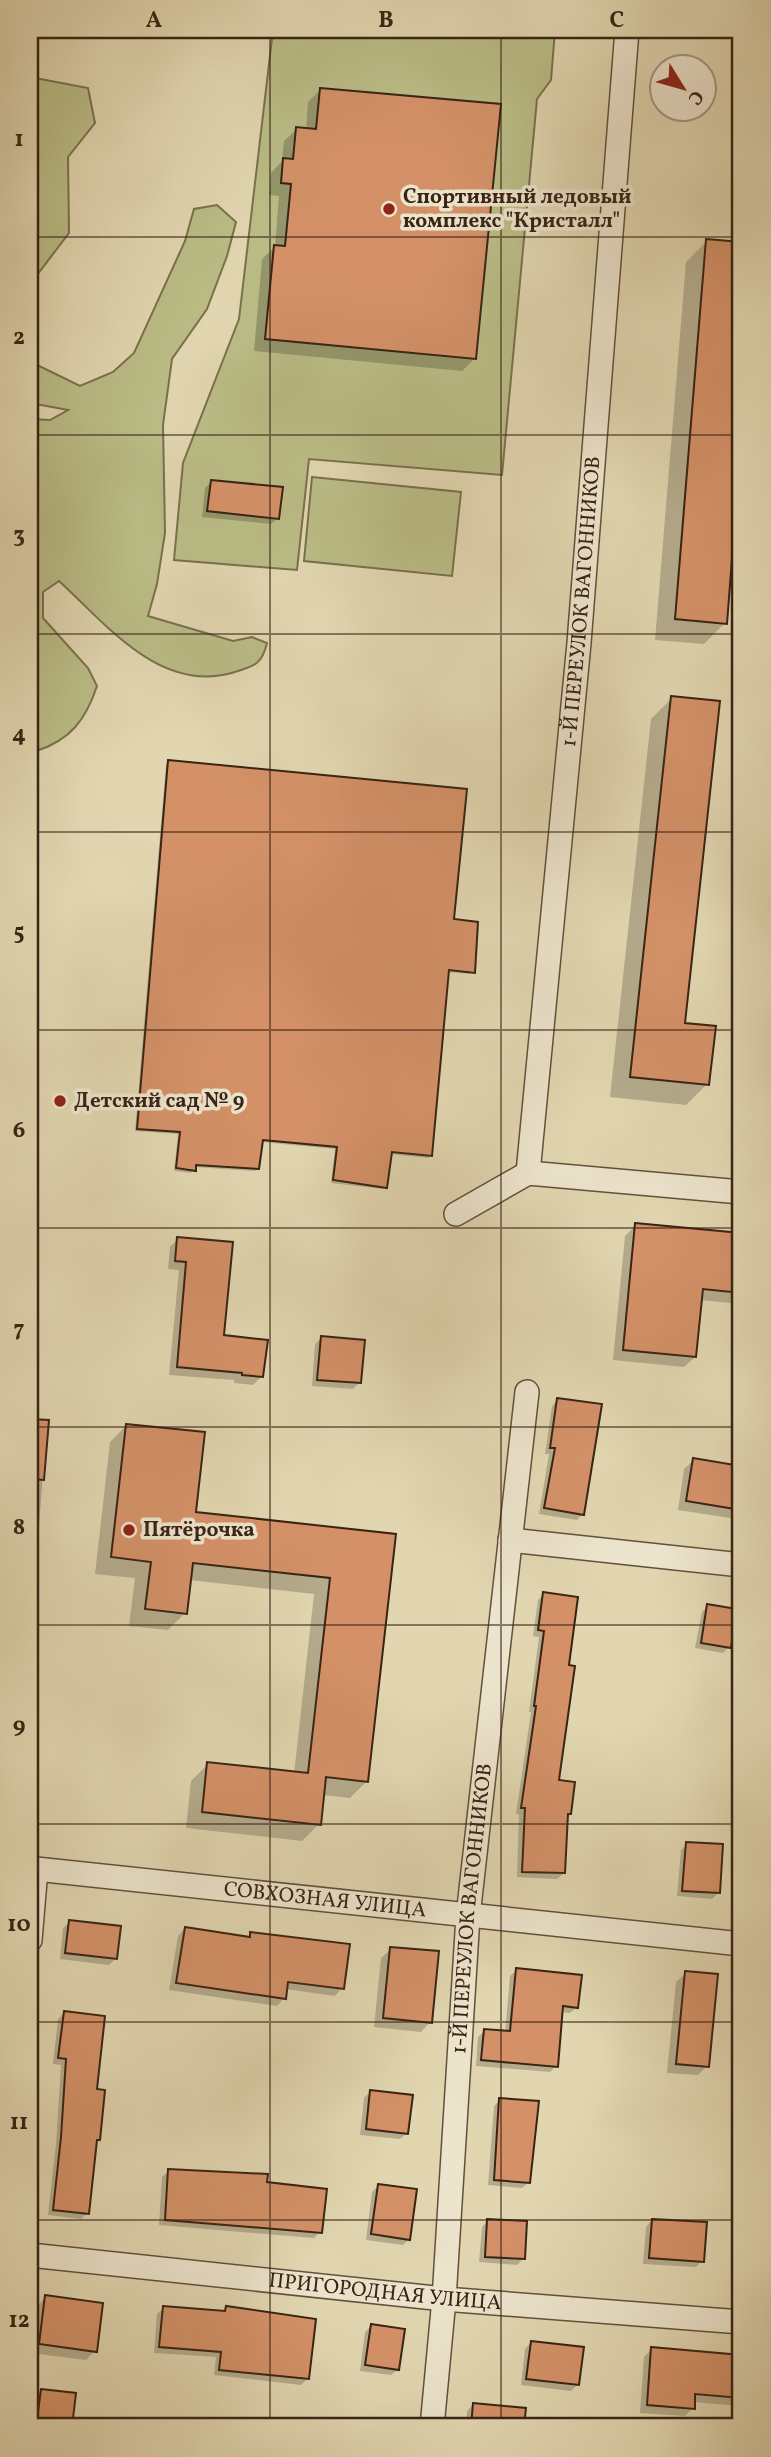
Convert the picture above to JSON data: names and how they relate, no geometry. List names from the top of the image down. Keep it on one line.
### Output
{"streets":{"street":["1-Й ПЕРЕУЛОК ВАГОННИКОВ","СОВХОЗНАЯ УЛИЦА","ПРИГОРОДНАЯ УЛИЦА"]},"crossings":[["1-Й ПЕРЕУЛОК ВАГОННИКОВ","СОВХОЗНАЯ УЛИЦА"],["1-Й ПЕРЕУЛОК ВАГОННИКОВ","ПРИГОРОДНАЯ УЛИЦА"]],"places":["Спортивный ледовый комплекс \"Кристалл\"","Детский сад № 9","Пятёрочка"],"north":"bottom right","grid":{"columns":["A","B","C"],"rows":["1","2","3","4","5","6","7","8","9","10","11","12"]}}
